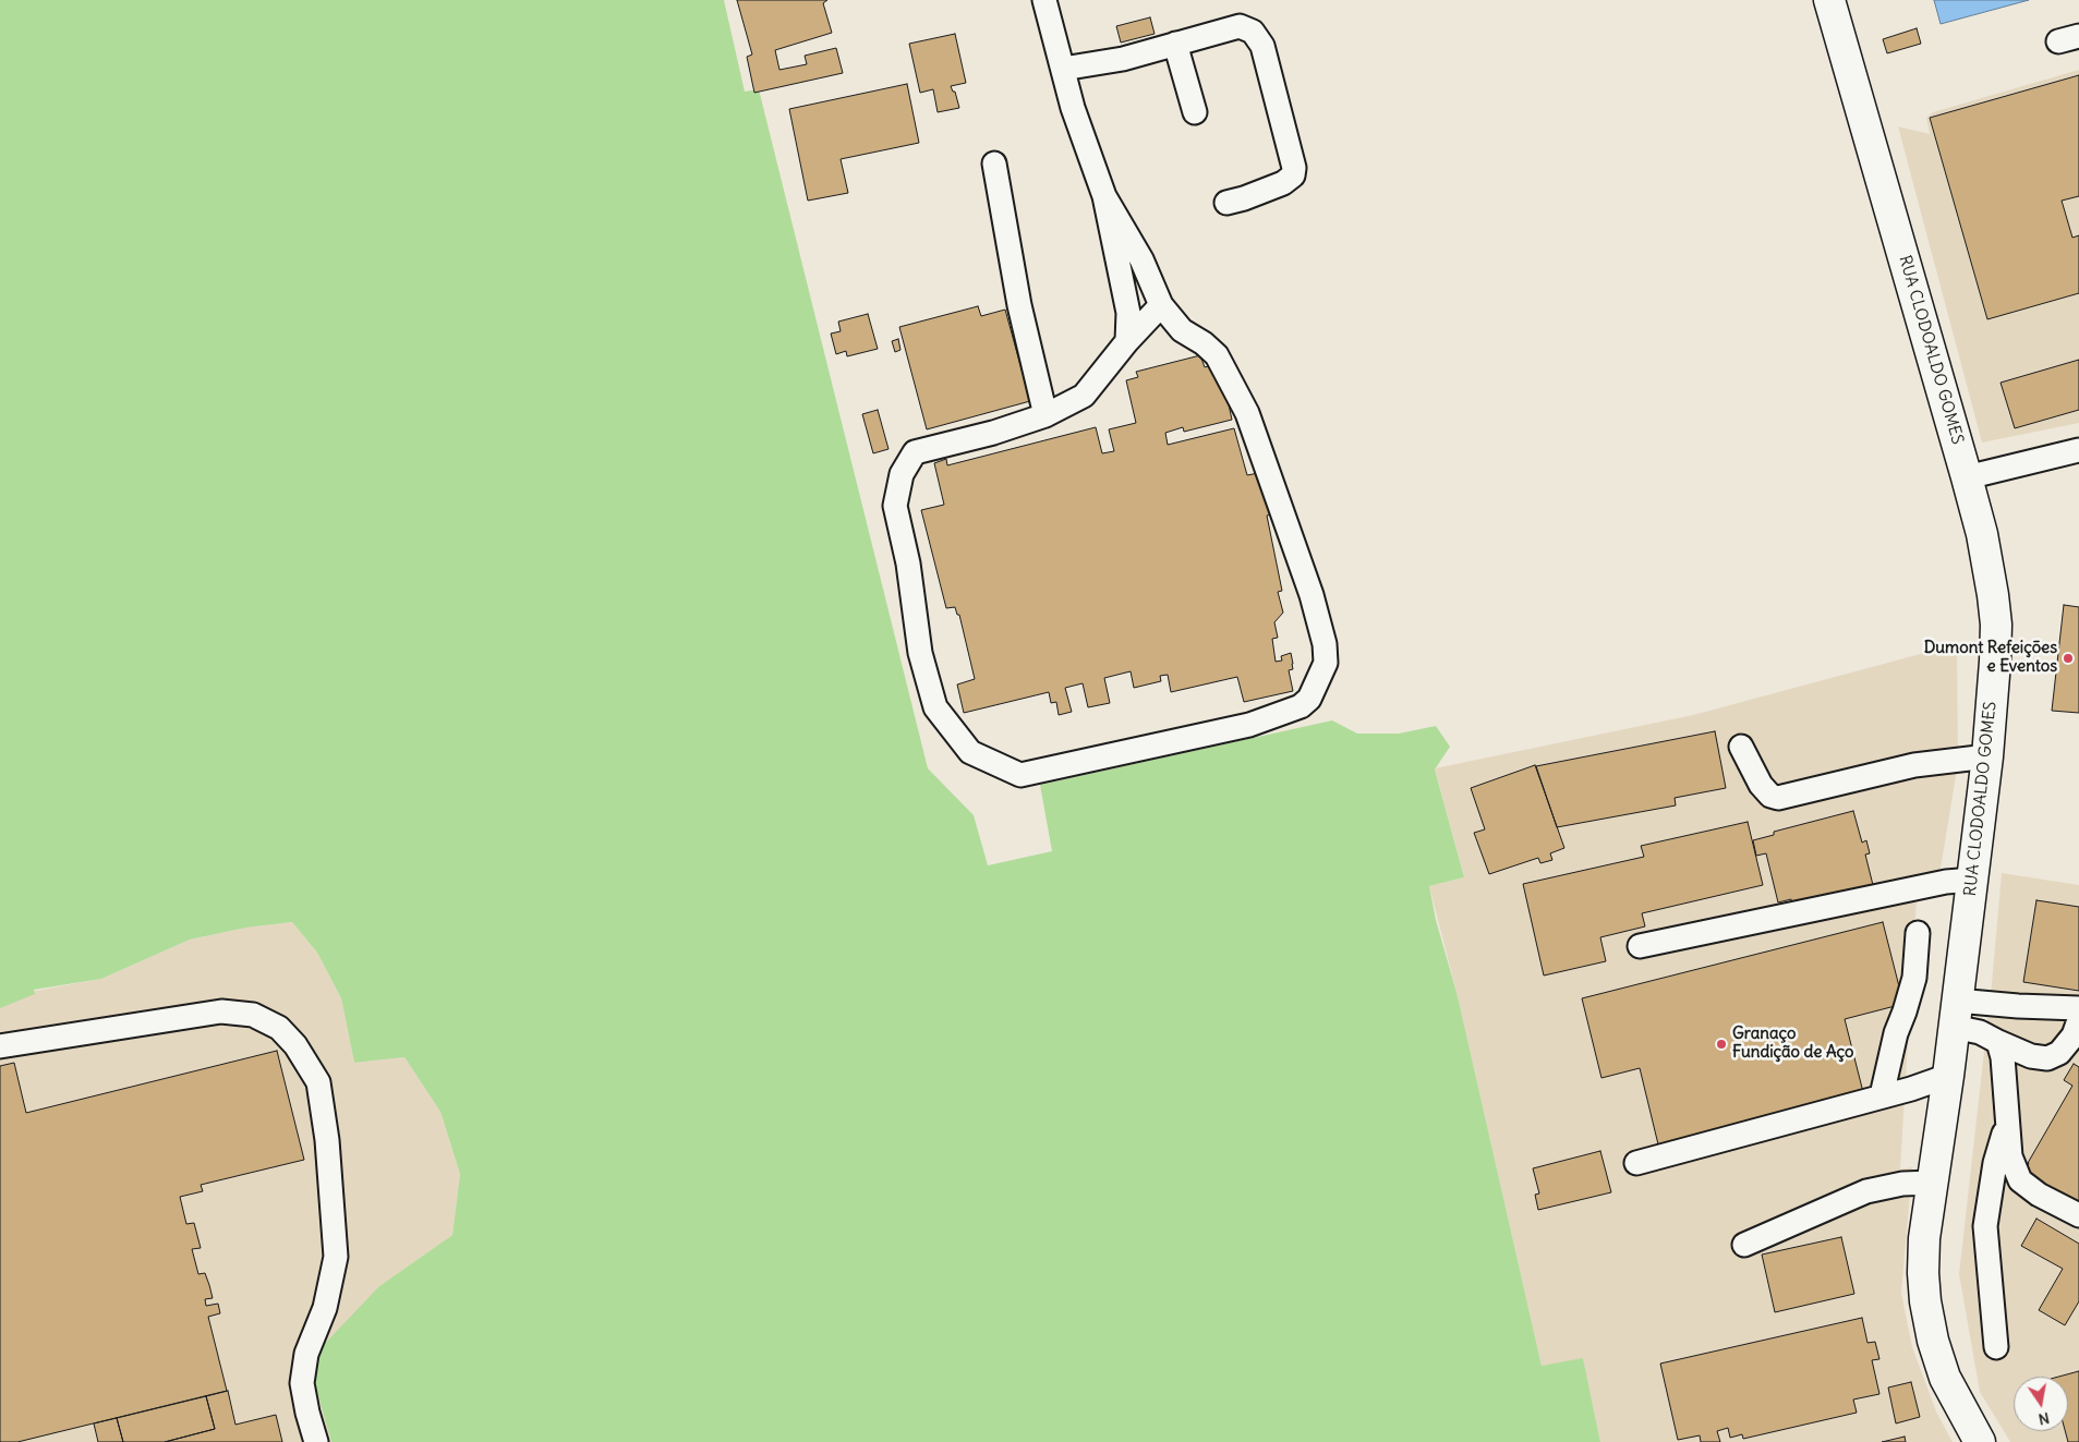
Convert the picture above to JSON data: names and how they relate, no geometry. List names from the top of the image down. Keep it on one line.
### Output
{"streets":{"main road":["RUA CLODOALDO GOMES"]},"places":["Dumont Refeições e Eventos","Granaço Fundição de Aço"],"north":"bottom"}
